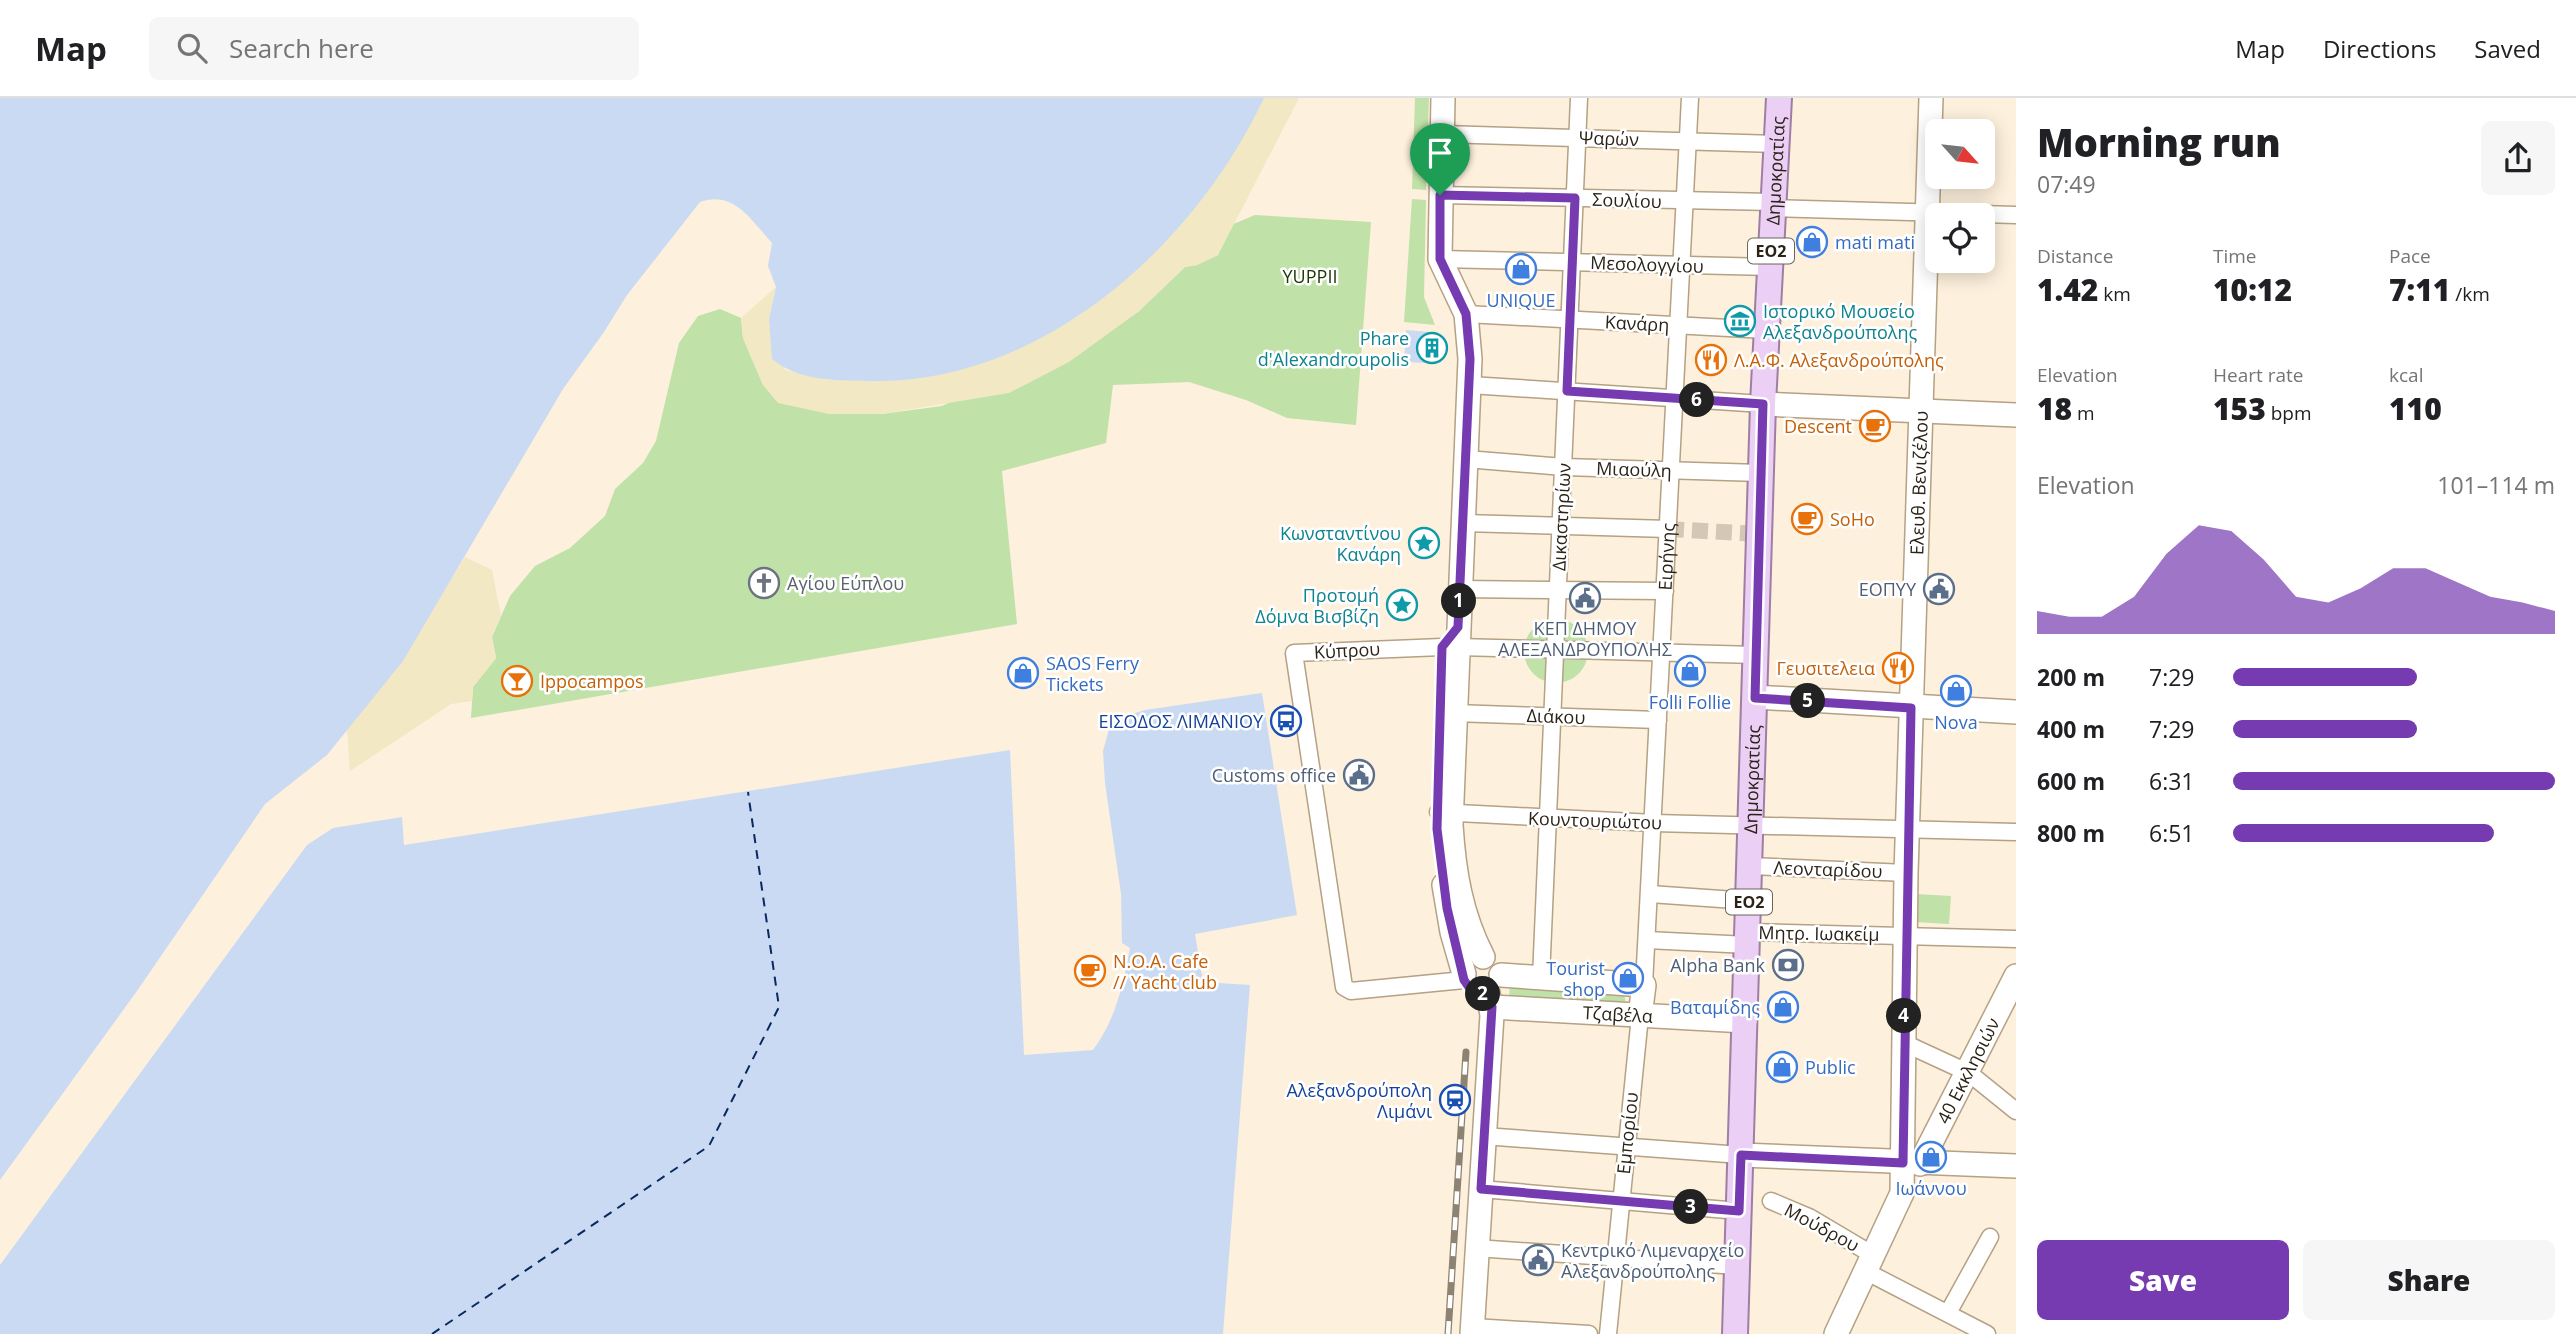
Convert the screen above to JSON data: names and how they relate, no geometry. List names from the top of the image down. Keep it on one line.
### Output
{"streets":{"main road":["Δημοκρατίας","ΕΟ2","Ελευθ. Βενιζέλου","Ειρήνης","Τζαβέλα","40 Εκκλησιών"],"street":["Ψαρών","Σουλίου","Μεσολογγίου","Κανάρη","Μιαούλη","Δικαστηρίων","Κύπρου","Διάκου","Κουντουριώτου","Λεονταρίδου","Μητρ. Ιωακείμ","Εμπορίου","Μούδρου"]},"crossings":[["Ψαρών","Δημοκρατίας"],["Ψαρών","Δικαστηρίων"],["Ψαρών","Ειρήνης"],["Δημοκρατίας","Σουλίου"],["Δημοκρατίας","Μεσολογγίου"],["Δημοκρατίας","Κανάρη"],["Δημοκρατίας","Μιαούλη"],["Δημοκρατίας","Κουντουριώτου"],["Δημοκρατίας","Λεονταρίδου"],["Δημοκρατίας","Μητρ. Ιωακείμ"],["Δημοκρατίας","Τζαβέλα"],["Σουλίου","Δικαστηρίων"],["Σουλίου","Ειρήνης"],["Μεσολογγίου","Δικαστηρίων"],["Μεσολογγίου","Ειρήνης"],["Κανάρη","Δικαστηρίων"],["Κανάρη","Ειρήνης"],["Μιαούλη","Δικαστηρίων"],["Μιαούλη","Ειρήνης"],["Ελευθ. Βενιζέλου","Κουντουριώτου"],["Ελευθ. Βενιζέλου","Λεονταρίδου"],["Ελευθ. Βενιζέλου","Μητρ. Ιωακείμ"],["Ελευθ. Βενιζέλου","40 Εκκλησιών"],["Δικαστηρίων","Διάκου"],["Δικαστηρίων","Κουντουριώτου"],["Δικαστηρίων","Τζαβέλα"],["Ειρήνης","Διάκου"],["Ειρήνης","Κουντουριώτου"],["Ειρήνης","Μητρ. Ιωακείμ"],["Ειρήνης","Τζαβέλα"],["Ειρήνης","Εμπορίου"],["Κύπρου","Τζαβέλα"],["Τζαβέλα","Εμπορίου"],["40 Εκκλησιών","Μούδρου"]],"parks":["YUPPII"],"places":{"shop":["mati mati","UNIQUE","Folli Follie","SAOS Ferry Tickets","Nova","Tourist shop","Βαταμίδης","Public","Ιωάννου"],"museum":["Ιστορικό Μουσείο Αλεξανδρούπολης"],"building":["Phare d'Alexandroupolis"],"restaurant":["Λ.Α.Φ. Αλεξανδρούπολης","Γευσιτελεια"],"cafe":["Descent","SοHο","N.O.A. Cafe // Yacht club"],"place":["Κωνσταντίνου Κανάρη","Προτομή Δόμνα Βισβίζη"],"church":["Αγίου Εύπλου"],"public building":["ΕΟΠΥΥ","ΚΕΠ ΔΗΜΟΥ ΑΛΕΞΑΝΔΡΟΥΠΟΛΗΣ","Customs office","Κεντρικό Λιμεναρχείο Αλεξανδρούπολης"],"bar":["Ippocampos"],"bus stop":["ΕΙΣΟΔΟΣ ΛΙΜΑΝΙΟΥ"],"bank":["Alpha Bank"],"station":["Αλεξανδρούπολη Λιμάνι"]},"north":"bottom right","page":{"header":"Map","search":"Search here","nav":["Map","Directions","Saved"],"heading":["Morning run","07:49"],"stats":[["Distance","1.42 km"],["Time","10:12"],["Pace","7:11 /km"],["Elevation","18 m"],["Heart rate","153 bpm"],["kcal","110"]],"pins":["6","1","5","2","4","3"],"chart":["Elevation","101–114 m"],"list":[{"name":"200 m","note":"7:29"},{"name":"400 m","note":"7:29"},{"name":"600 m","note":"6:31"},{"name":"800 m","note":"6:51"}],"buttons":["Save","Share"]}}
